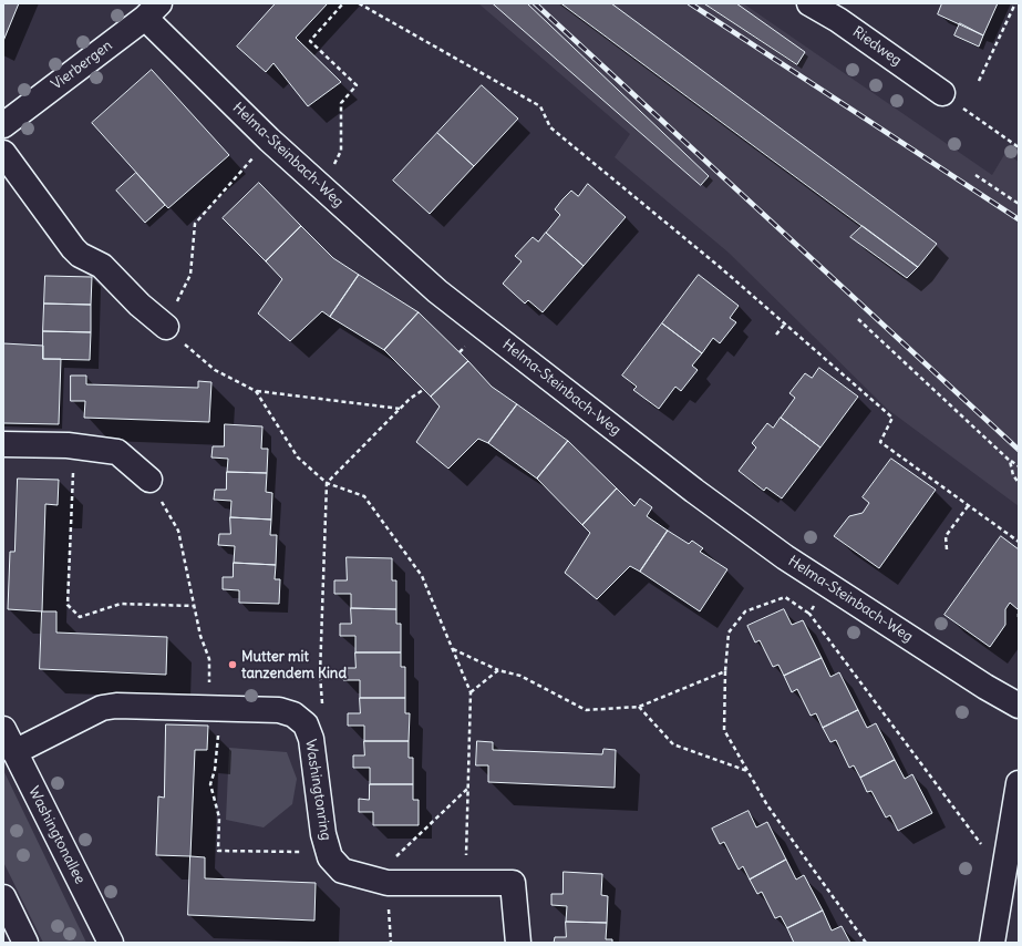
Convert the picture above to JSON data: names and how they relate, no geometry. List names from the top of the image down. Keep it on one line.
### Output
{"streets":{"street":["Riedweg","Vierbergen","Helma-Steinbach-Weg","Washingtonring","Washingtonallee"]},"crossings":[["Vierbergen","Helma-Steinbach-Weg"],["Washingtonring","Washingtonallee"]],"places":["Mutter mit tanzendem Kind"]}
